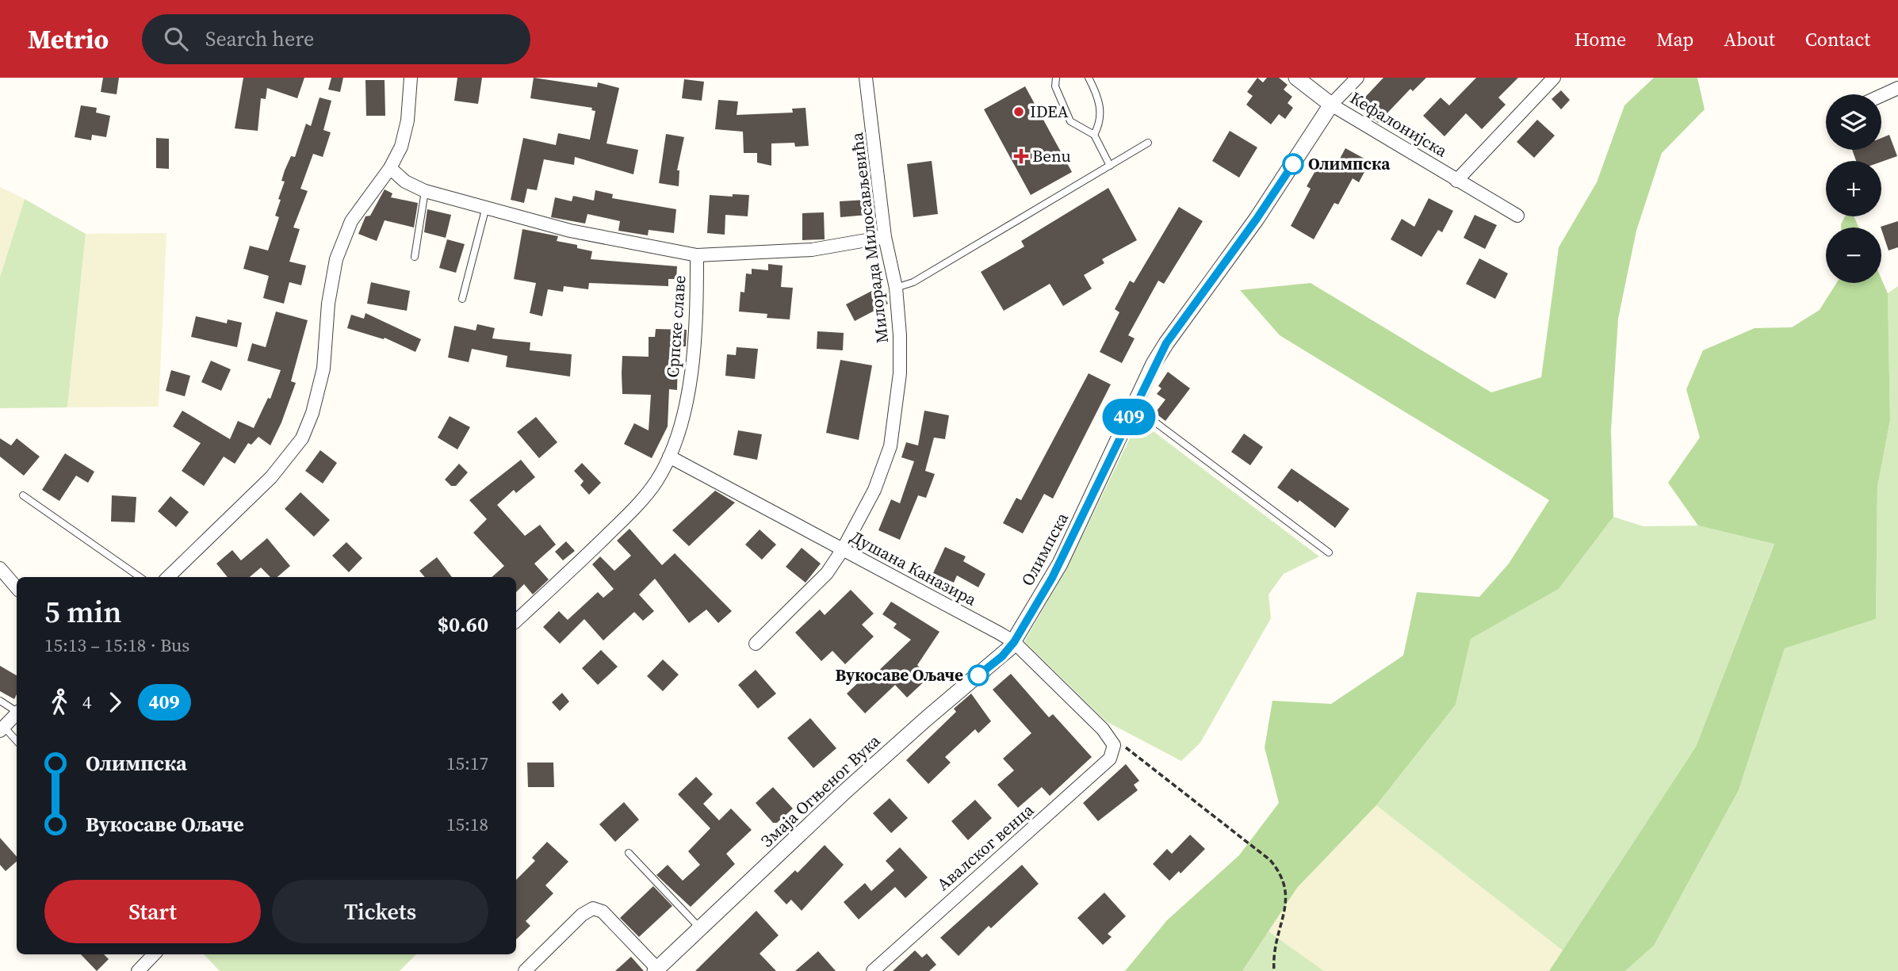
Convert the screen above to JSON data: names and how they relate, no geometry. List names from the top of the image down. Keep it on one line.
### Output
{"streets":{"street":["Кефалонијска","Милорада Милосављевића","Српске славе","Олимпска","Душана Каназира","Змаја Огњеног Вука","Авалског венца"]},"crossings":[["Кефалонијска","Олимпска"],["Милорада Милосављевића","Душана Каназира"],["Српске славе","Душана Каназира"],["Олимпска","Душана Каназира"],["Олимпска","Змаја Огњеног Вука"],["Душана Каназира","Змаја Огњеног Вука"],["Душана Каназира","Авалског венца"]],"places":{"other":["IDEA","Олимпска","Вукосаве Ољаче"],"health":["Benu"]},"lines":["bus line 409"],"page":{"header":"Metrio","search":"Search here","nav":["Home","Map","About","Contact"],"on_map":"409","map_buttons":["+","−"],"heading":["5 min","15:13 – 15:18 · Bus","$0.60"],"legs":["4","409"],"list":[{"name":"Олимпска","value":"15:17"},{"name":"Вукосаве Ољаче","value":"15:18"}],"buttons":["Start","Tickets"]}}
